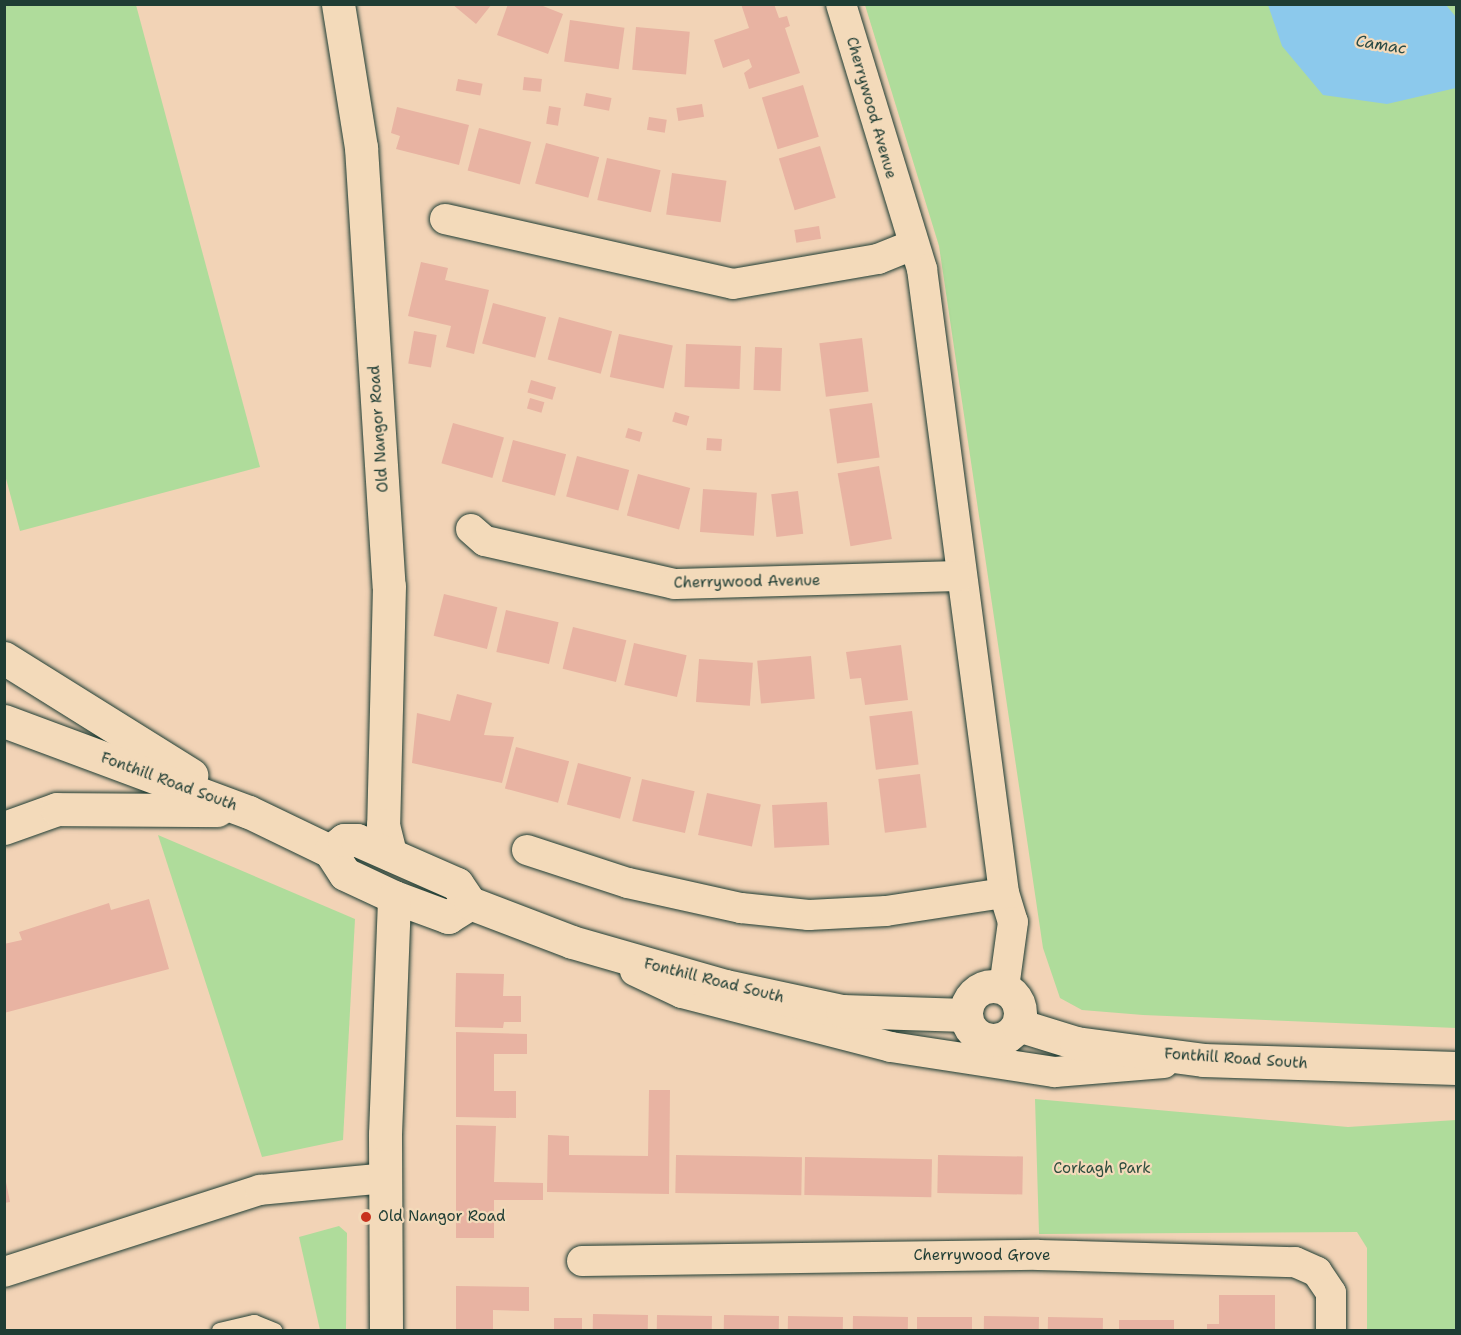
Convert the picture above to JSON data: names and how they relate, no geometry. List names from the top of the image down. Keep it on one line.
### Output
{"streets":{"main road":["Old Nangor Road","Fonthill Road South"],"street":["Cherrywood Avenue","Cherrywood Grove"]},"crossings":[["Cherrywood Avenue","Fonthill Road South"],["Old Nangor Road","Fonthill Road South"]],"water":["Camac"],"parks":["Corkagh Park"],"places":["Old Nangor Road"]}
